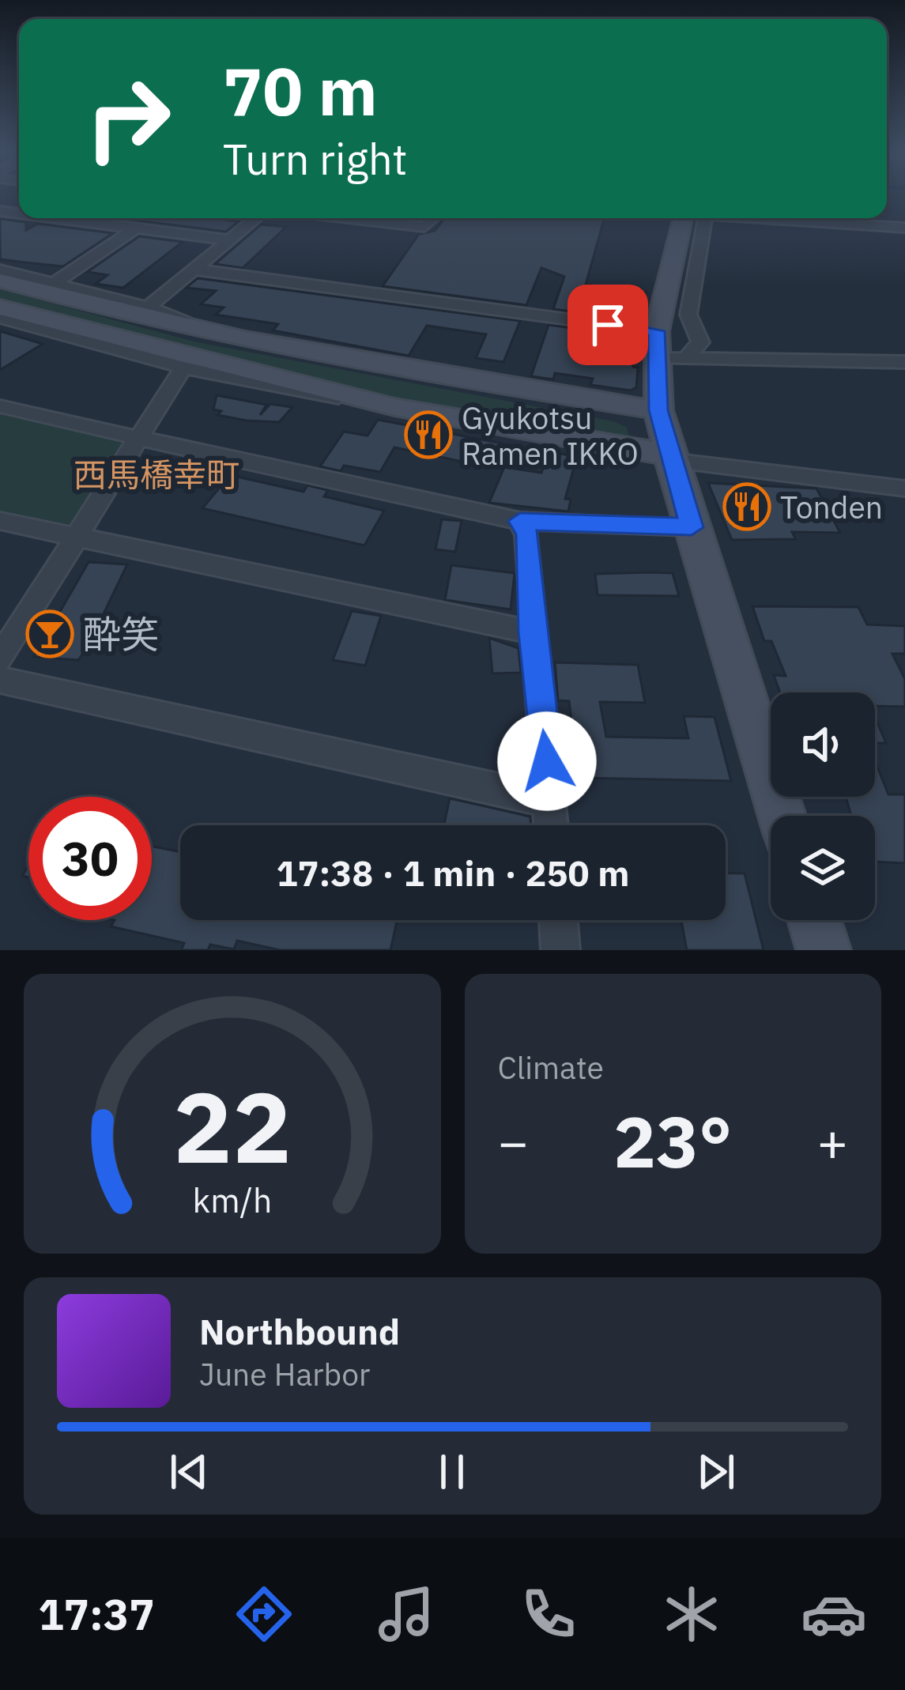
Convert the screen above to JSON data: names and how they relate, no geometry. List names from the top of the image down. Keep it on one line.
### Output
{"districts":["西馬橋幸町"],"places":{"restaurant":["Gyukotsu Ramen IKKO","Tonden"],"bar":["酔笑"]},"page":{"turn":["70 m","Turn right"],"limit":"30","trip":"17:38 · 1 min · 250 m","tile":"Climate","heat":["−","23°","+"],"song":["Northbound","June Harbor"],"tabs":"17:37","gauge":["22","km/h"]}}
